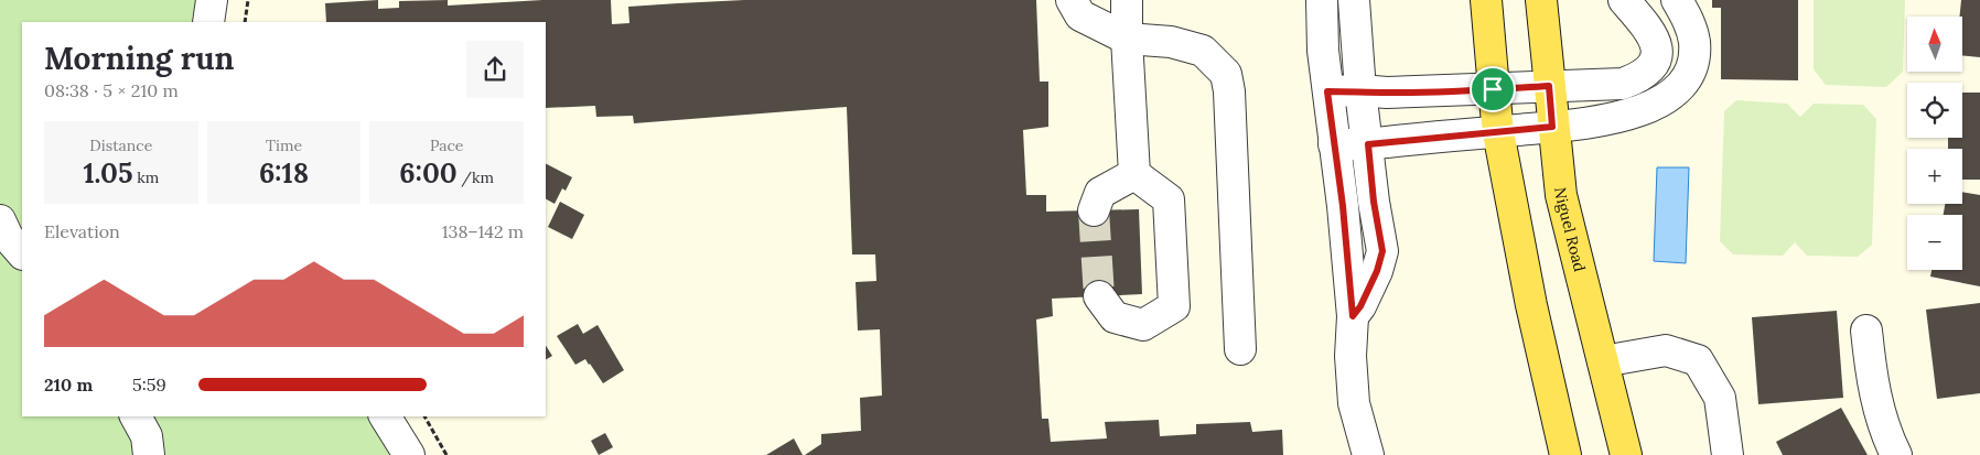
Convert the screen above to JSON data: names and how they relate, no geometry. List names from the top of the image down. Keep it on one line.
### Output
{"streets":{"main road":["Niguel Road"]},"north":"top","page":{"map_buttons":["+","−"],"heading":["Morning run","08:38 · 5 × 210 m"],"stats":[["Distance","1.05 km"],["Time","6:18"],["Pace","6:00 /km"]],"chart":["Elevation","138–142 m"],"list":[{"name":"210 m","note":"5:59"}]}}
